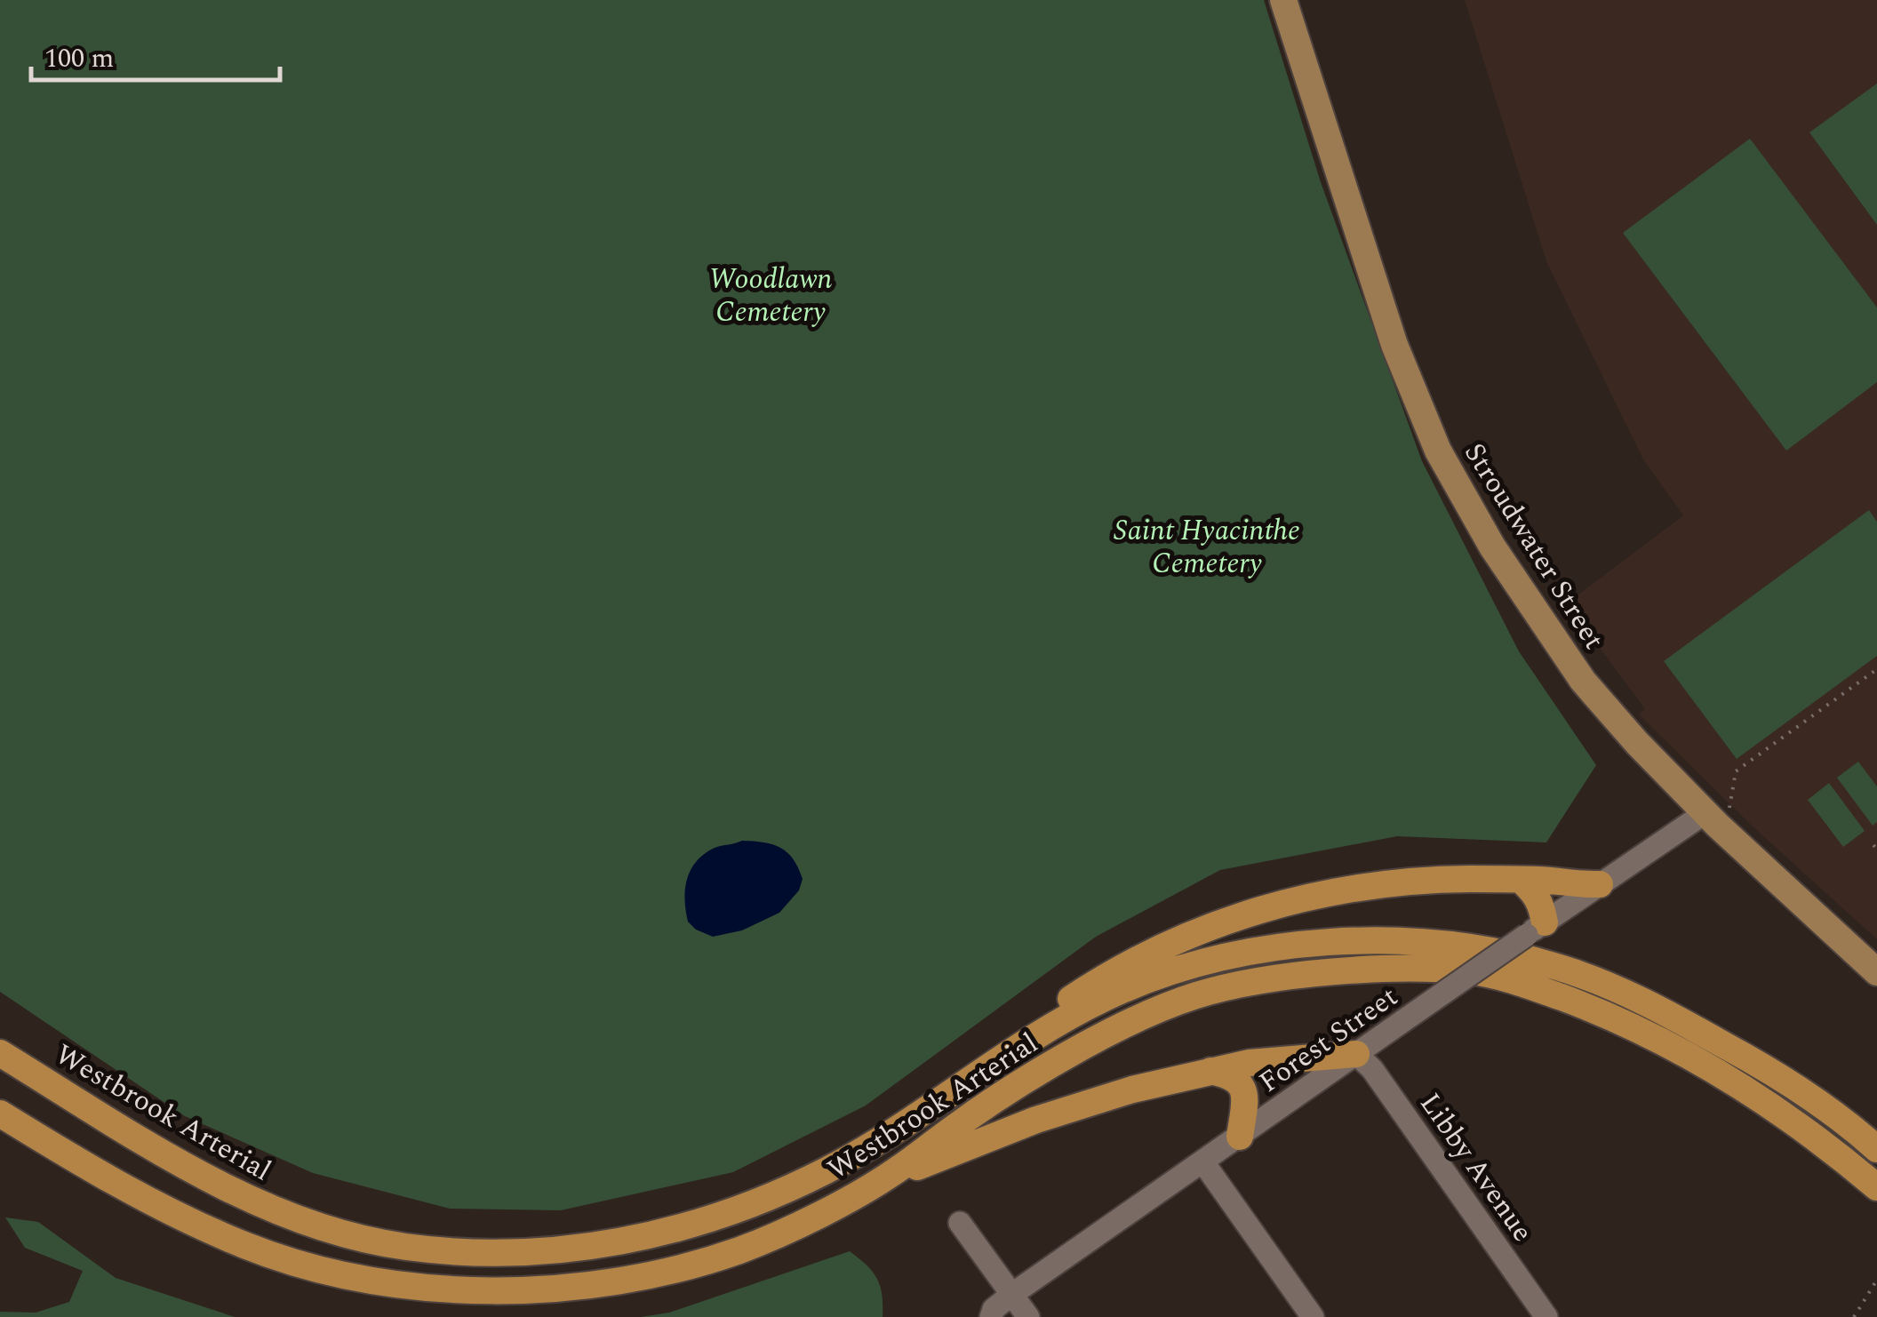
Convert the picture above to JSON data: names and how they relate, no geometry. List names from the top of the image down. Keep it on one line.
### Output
{"streets":{"highway":["Westbrook Arterial"],"main road":["Stroudwater Street"],"street":["Forest Street","Libby Avenue"]},"crossings":[["Stroudwater Street","Forest Street"],["Forest Street","Libby Avenue"]],"parks":["Woodlawn Cemetery","Saint Hyacinthe Cemetery"],"scale_bar":"100 m"}
